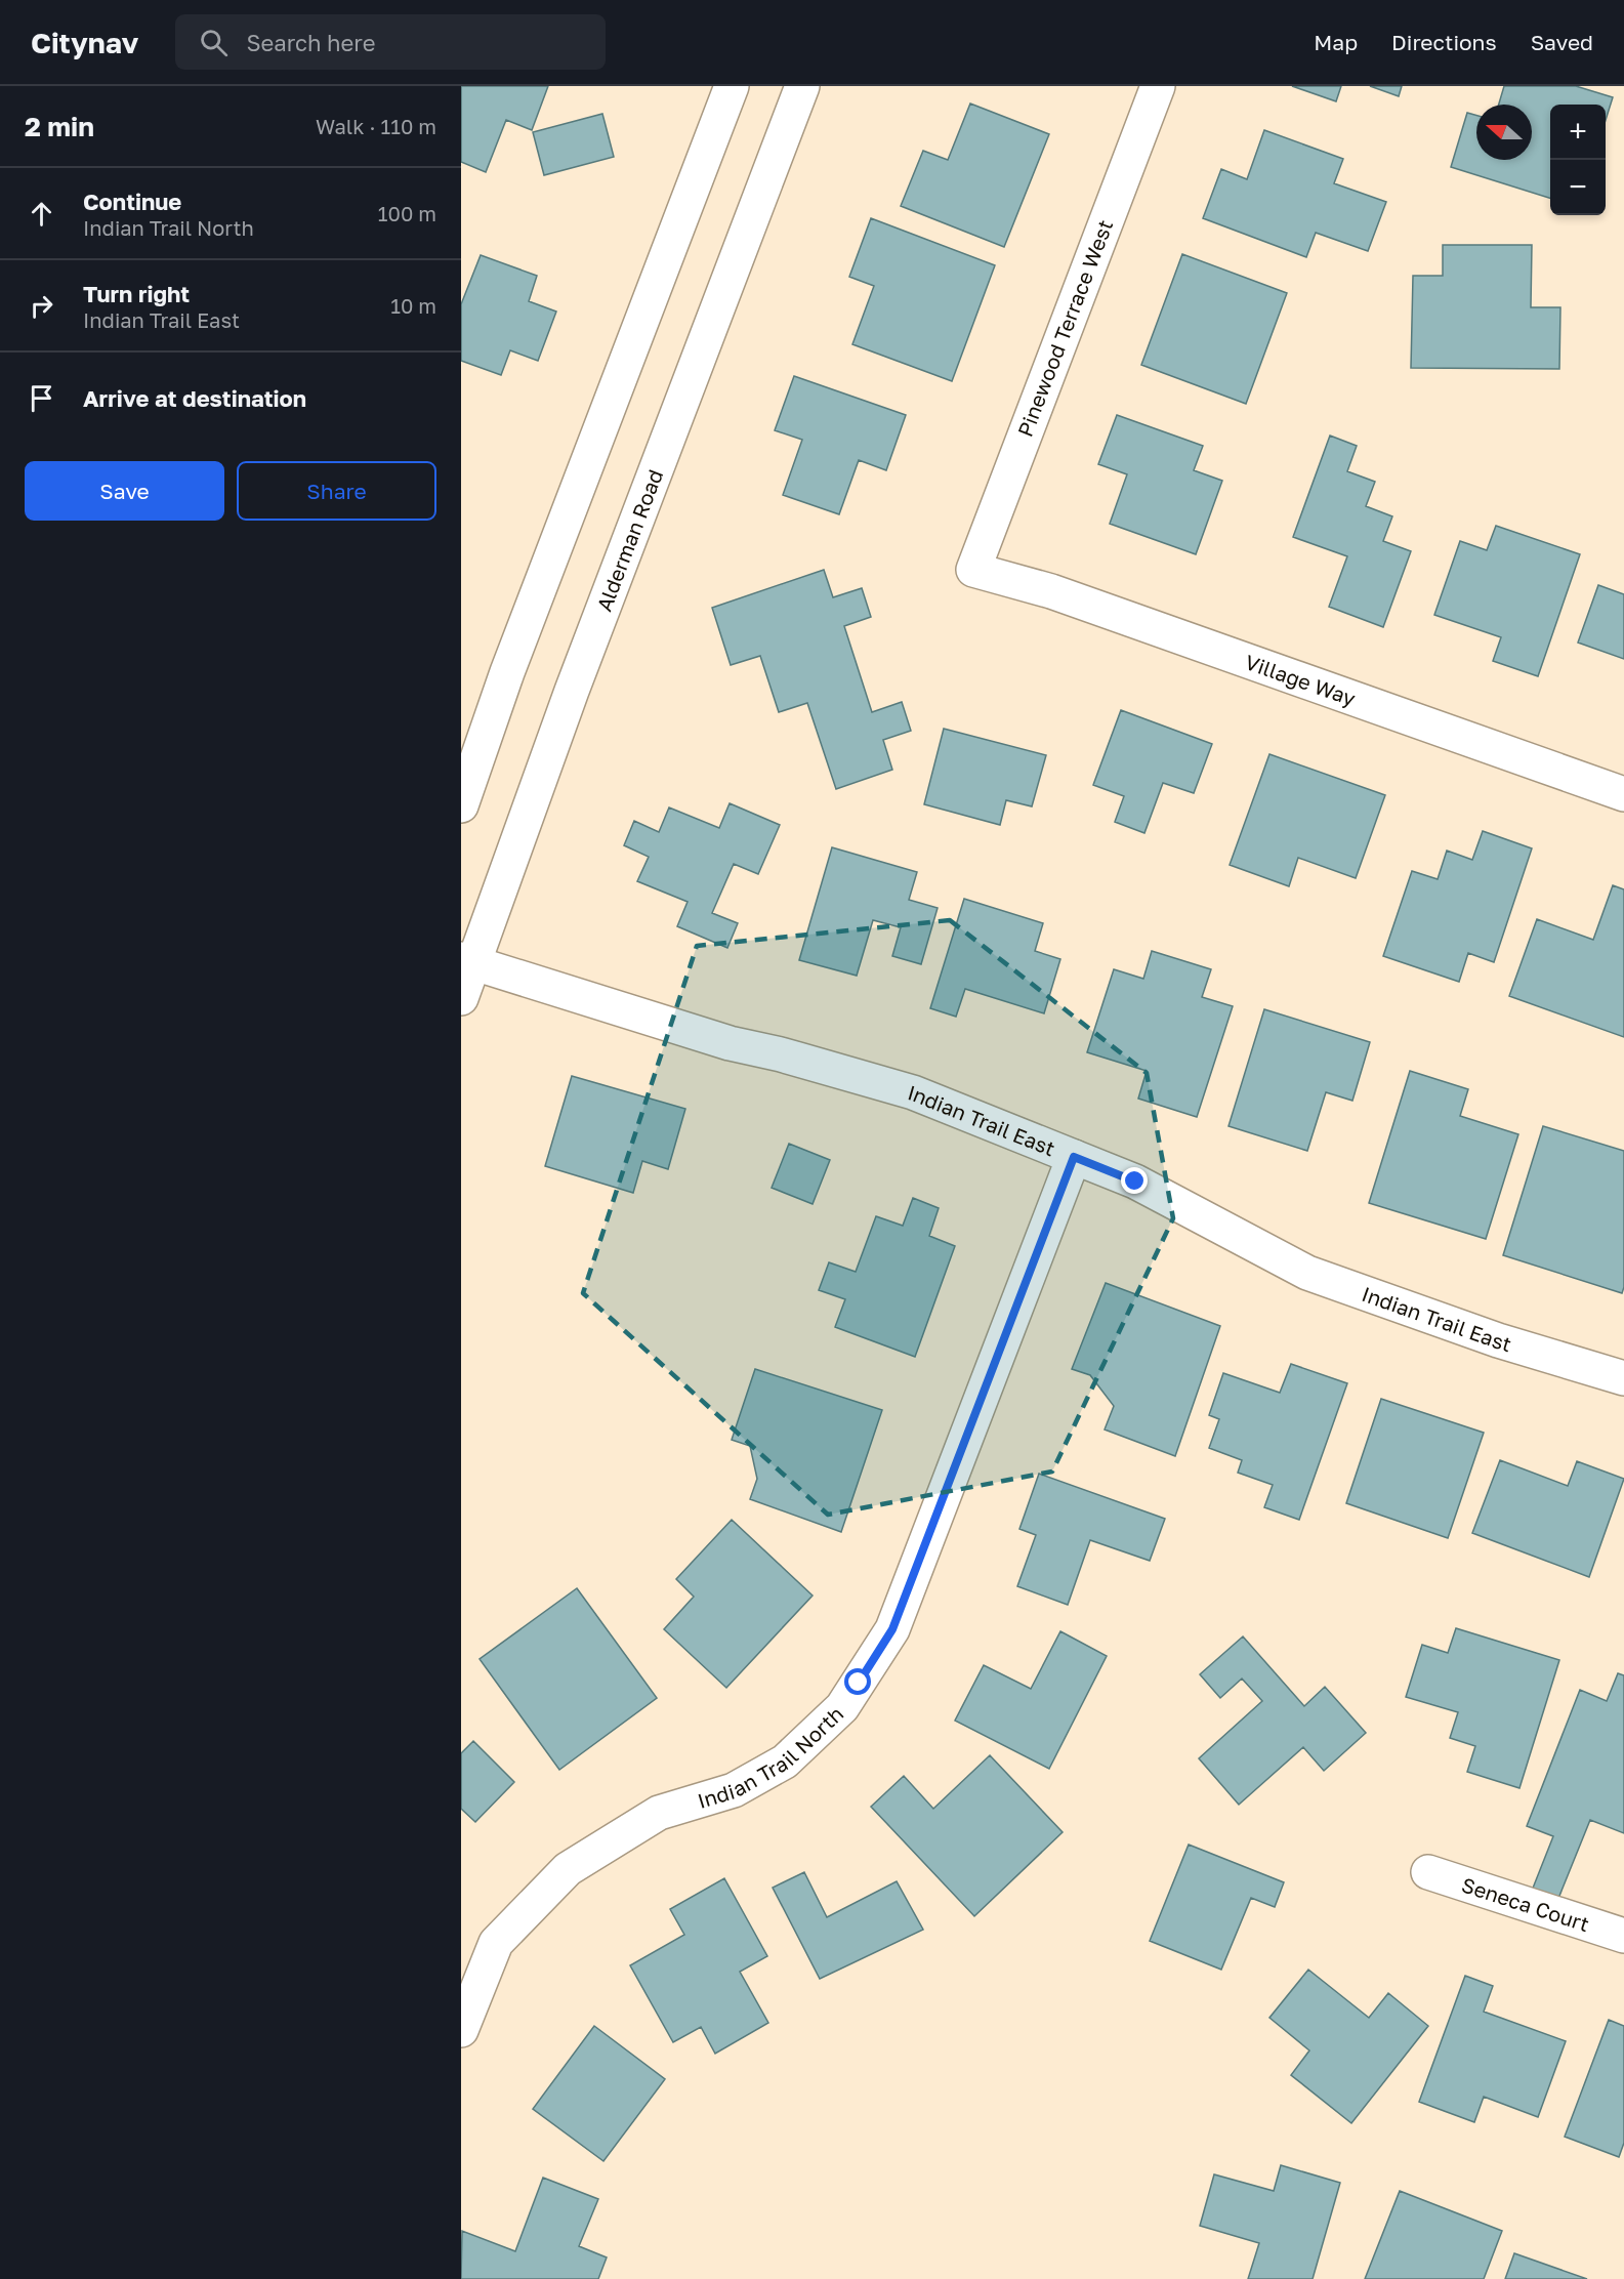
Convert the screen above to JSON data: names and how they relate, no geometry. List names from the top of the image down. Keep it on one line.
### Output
{"streets":{"street":["Pinewood Terrace West","Alderman Road","Village Way","Indian Trail East","Indian Trail North","Seneca Court"]},"crossings":[["Pinewood Terrace West","Village Way"],["Alderman Road","Indian Trail East"],["Indian Trail East","Indian Trail North"]],"north":"left","page":{"header":"Citynav","search":"Search here","nav":["Map","Directions","Saved"],"heading":["2 min","Walk · 110 m"],"map_buttons":["+","−"],"list":[["Continue","Indian Trail North","100 m"],["Turn right","Indian Trail East","10 m"],"Arrive at destination"],"buttons":["Save","Share"]}}
